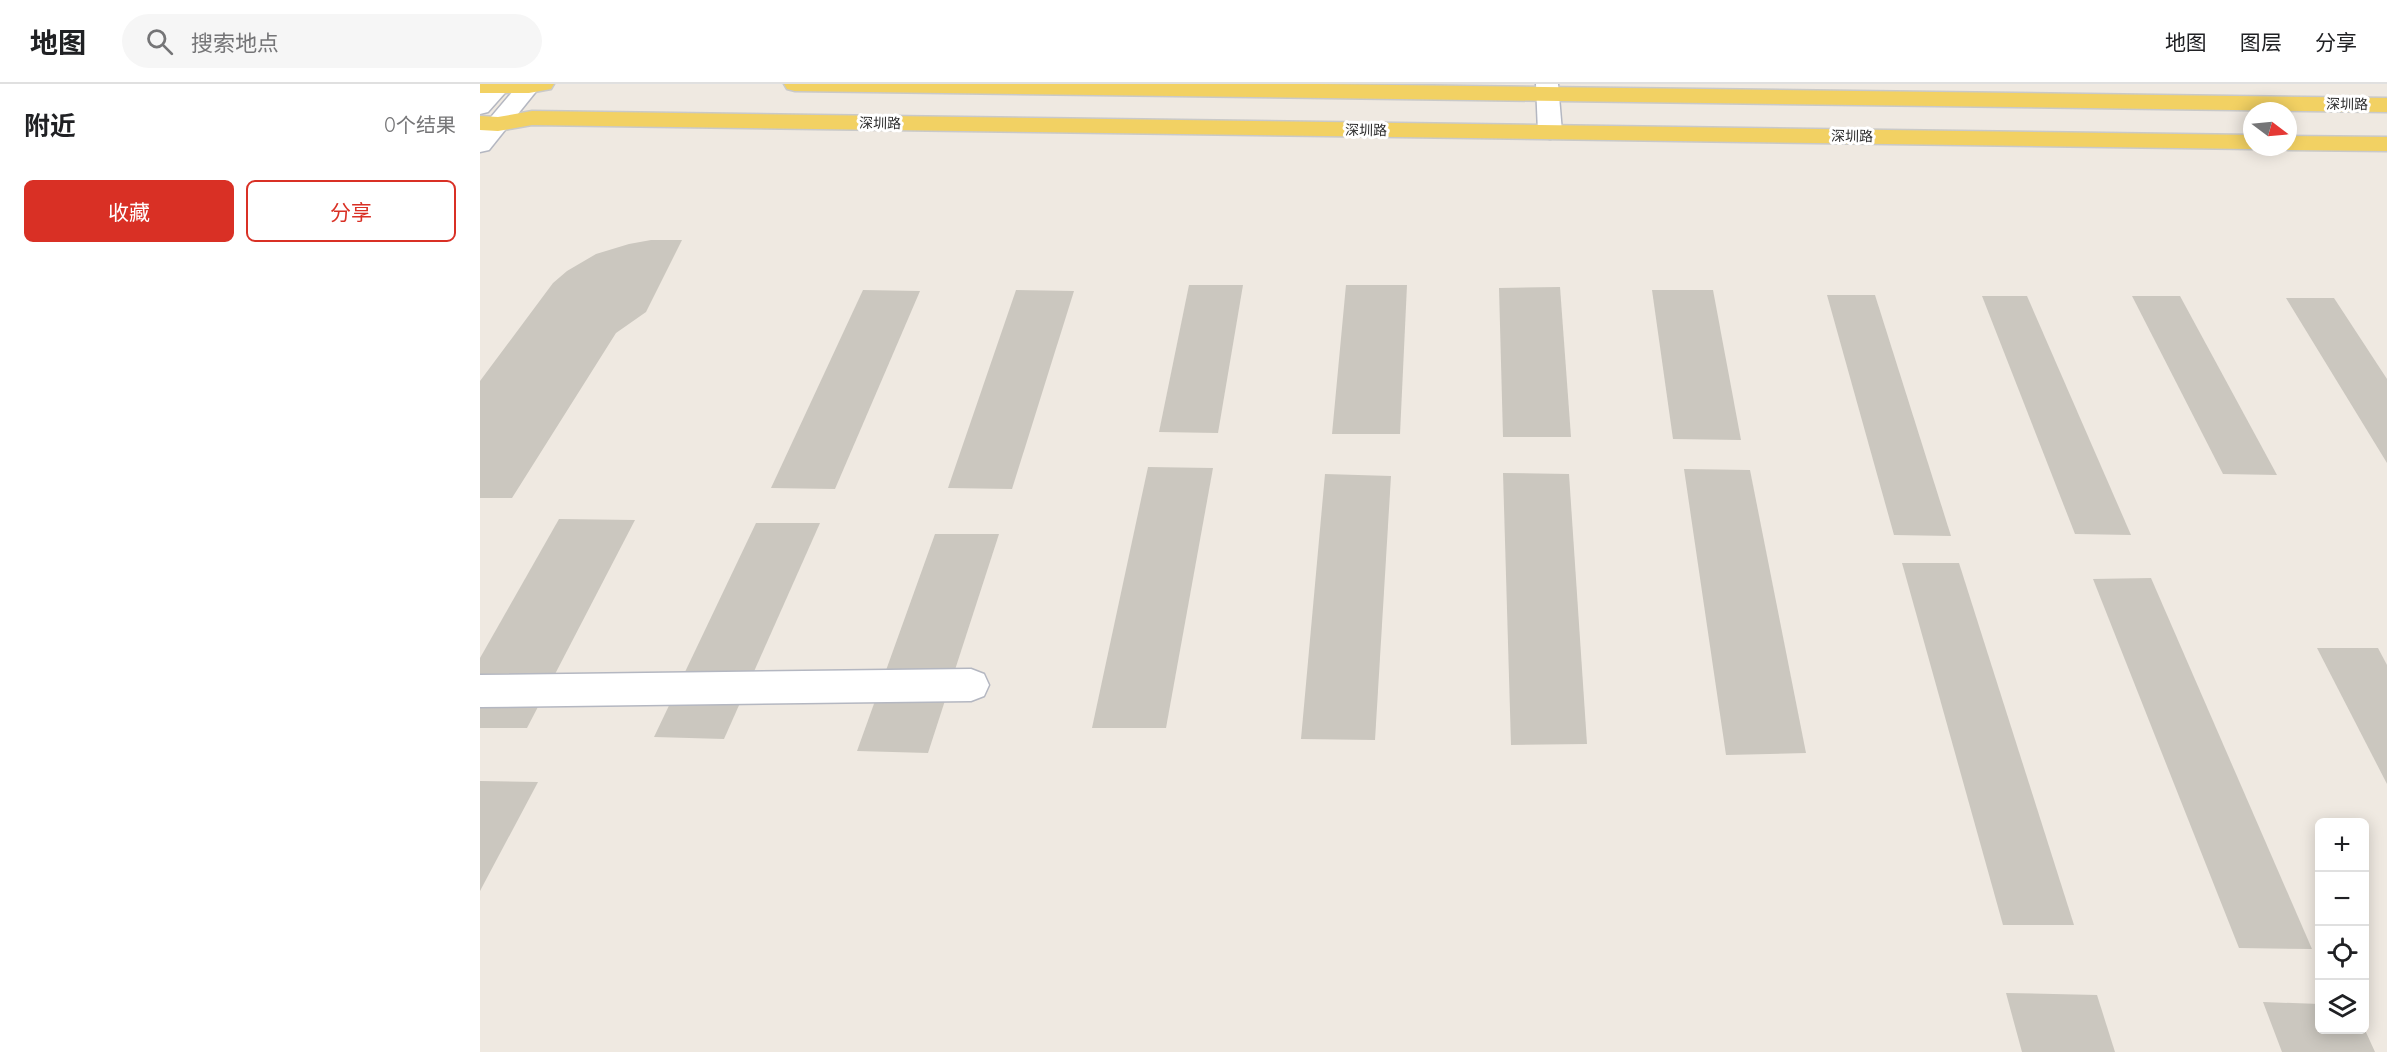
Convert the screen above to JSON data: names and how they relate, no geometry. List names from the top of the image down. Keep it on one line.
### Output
{"streets":{"main road":["深圳路"]},"north":"right","page":{"header":"地图","search":"搜索地点","nav":["地图","图层","分享"],"heading":["附近","0个结果"],"buttons":["收藏","分享"],"map_buttons":["+","−"]}}
